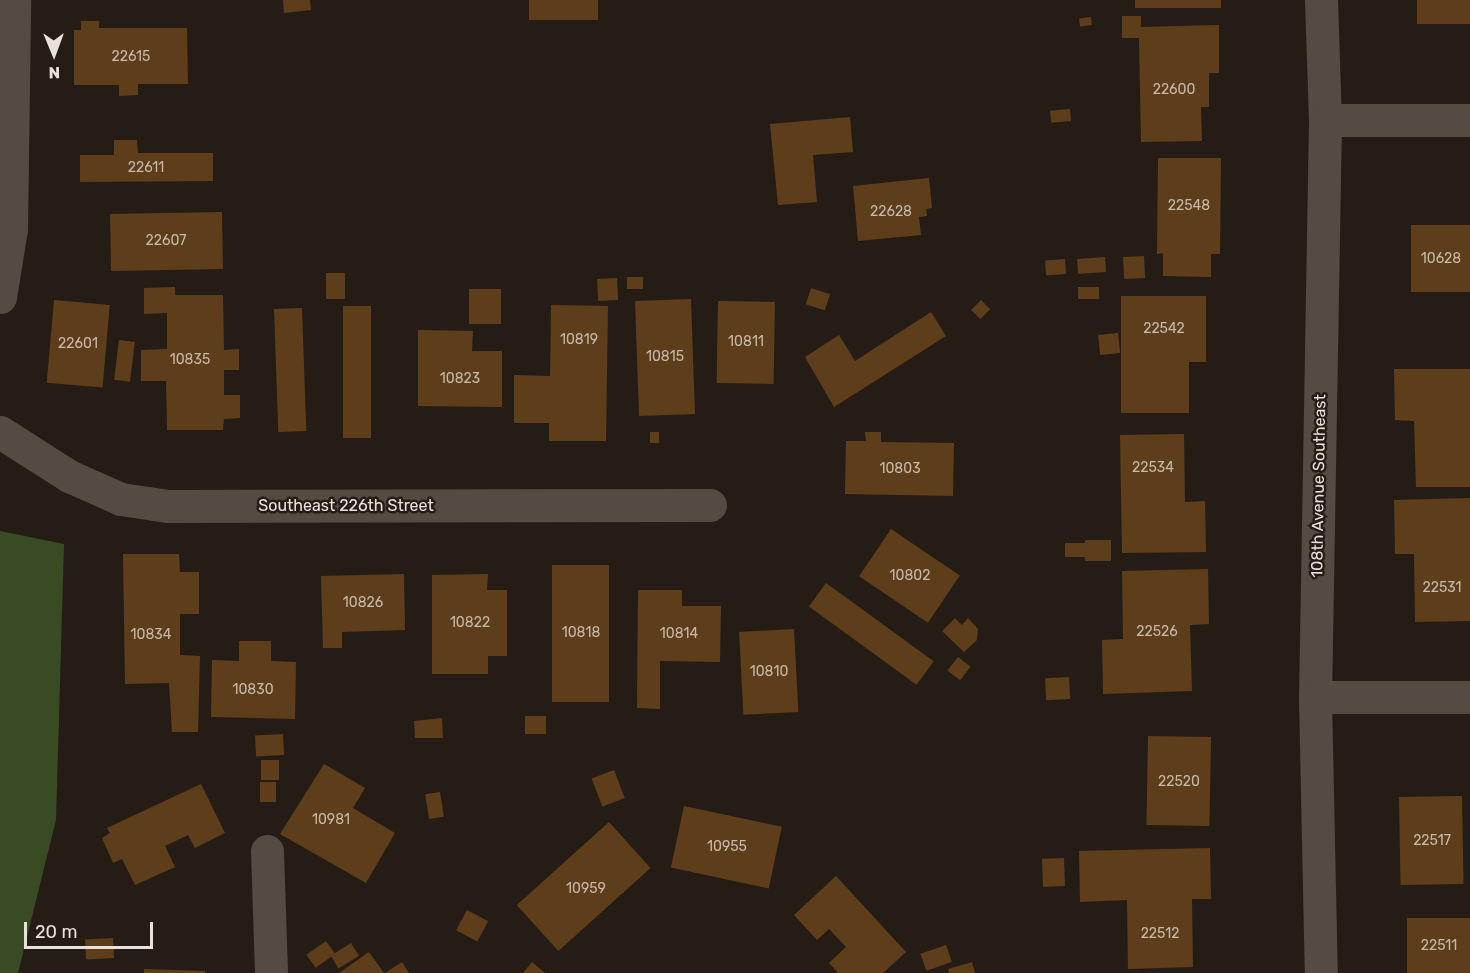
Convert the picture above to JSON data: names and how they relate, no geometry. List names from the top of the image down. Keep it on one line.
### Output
{"streets":{"street":["108th Avenue Southeast","Southeast 226th Street"]},"house_numbers":["22615","22600","22611","22548","22628","22607","10628","22542","10819","10811","22601","10815","10835","10823","22534","10803","10802","22531","10826","10822","22526","10818","10814","10834","10810","10830","22520","10981","22517","10955","10959","22512","22511"],"scale_bar":"20 m","north":"bottom"}
